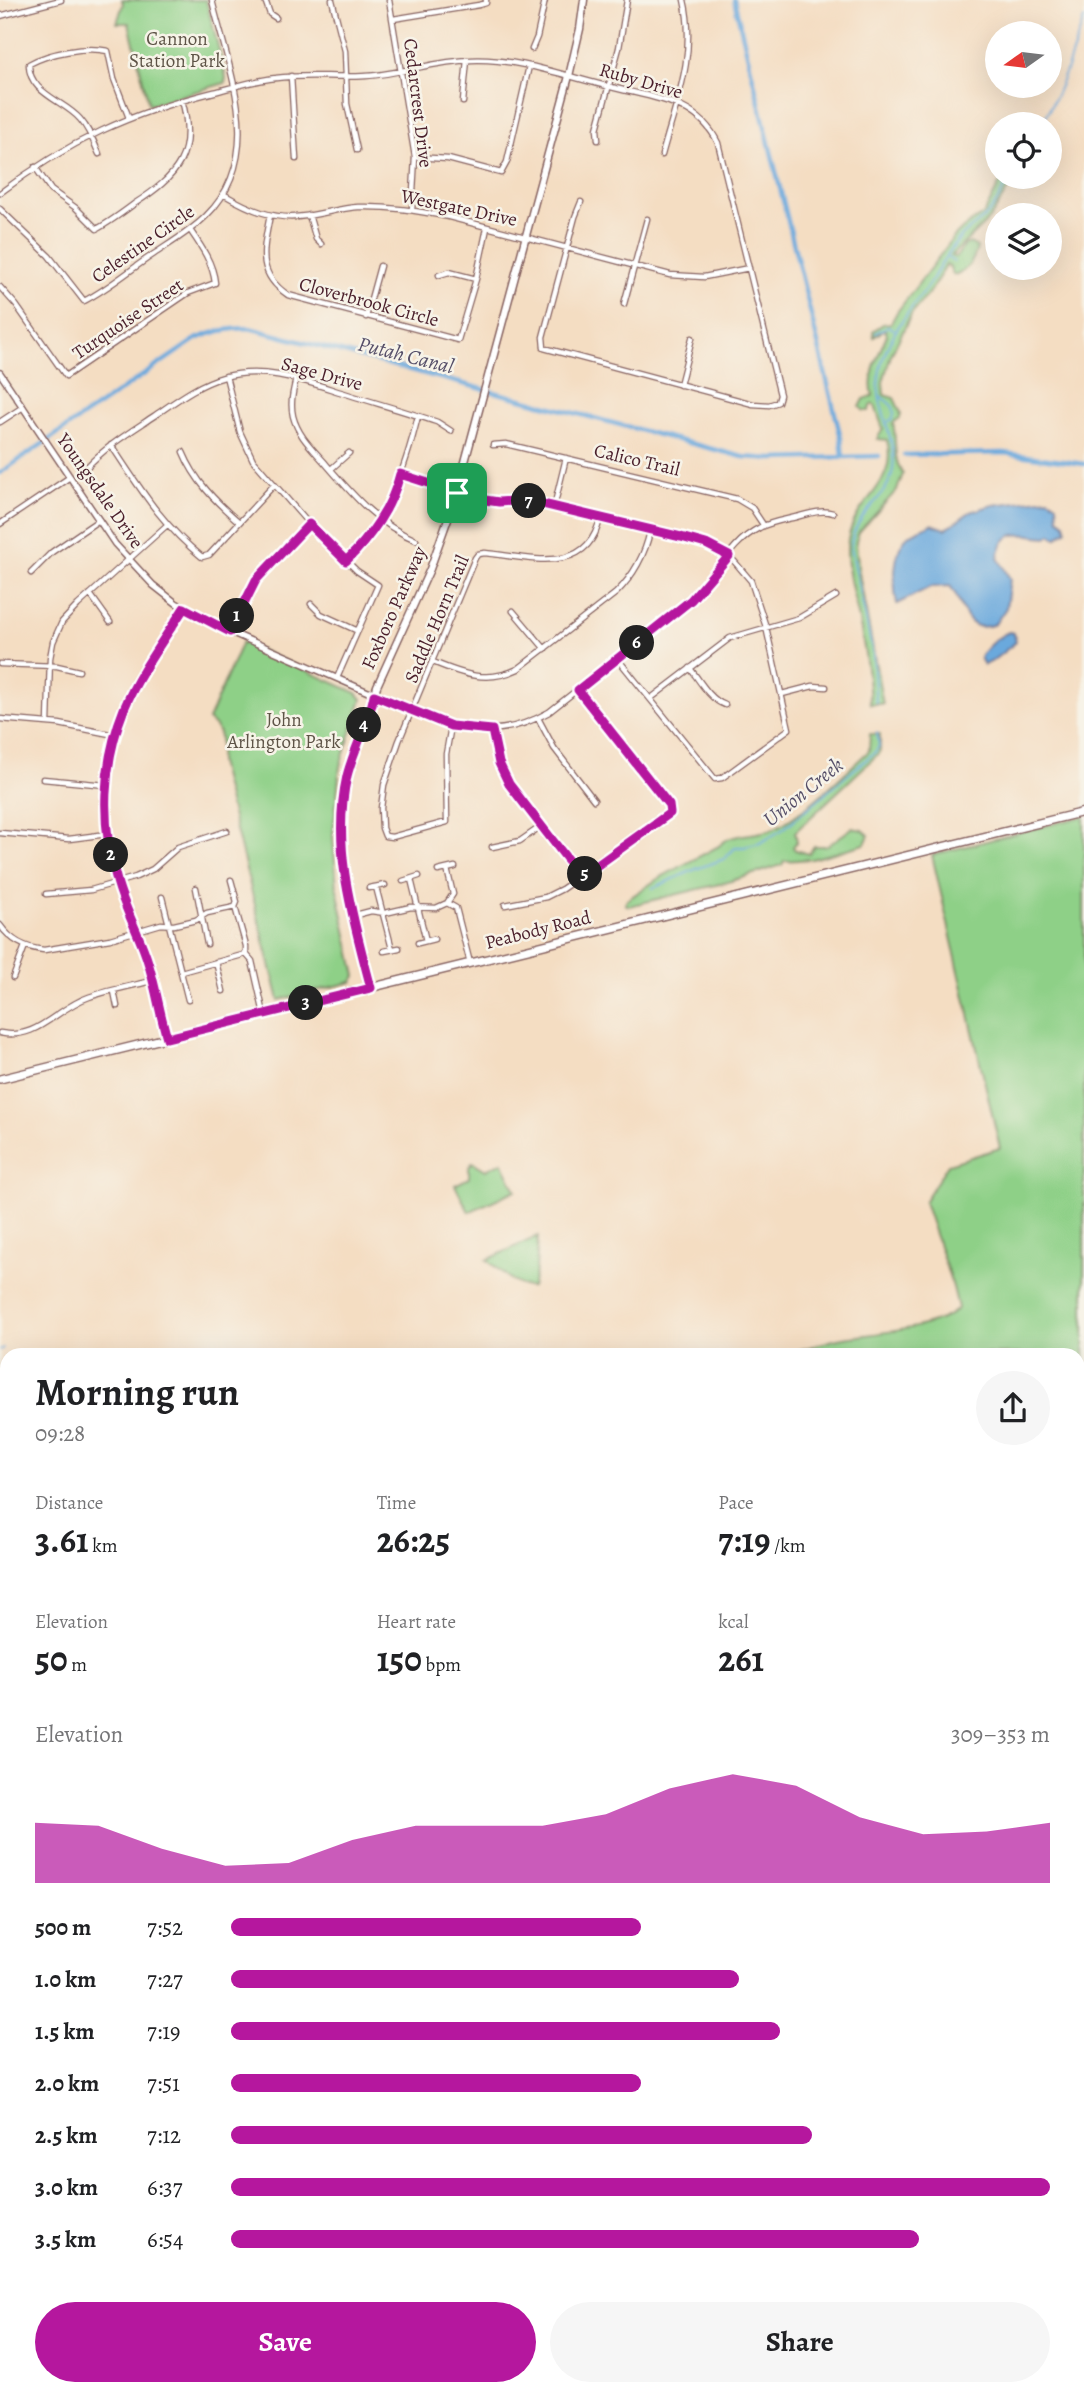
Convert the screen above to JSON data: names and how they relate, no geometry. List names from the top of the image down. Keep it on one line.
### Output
{"streets":{"main road":["Foxboro Parkway","Peabody Road"],"street":["Ruby Drive","Cedarcrest Drive","Westgate Drive","Celestine Circle","Cloverbrook Circle","Turquoise Street","Sage Drive","Calico Trail","Youngsdale Drive","Saddle Horn Trail"]},"crossings":[["Ruby Drive","Cedarcrest Drive"],["Ruby Drive","Westgate Drive"],["Ruby Drive","Celestine Circle"],["Ruby Drive","Foxboro Parkway"],["Cedarcrest Drive","Westgate Drive"],["Westgate Drive","Celestine Circle"],["Westgate Drive","Cloverbrook Circle"],["Westgate Drive","Foxboro Parkway"],["Celestine Circle","Turquoise Street"],["Calico Trail","Youngsdale Drive"],["Youngsdale Drive","Foxboro Parkway"],["Youngsdale Drive","Saddle Horn Trail"],["Foxboro Parkway","Peabody Road"]],"water":["Putah Canal","Union Creek"],"parks":["Cannon Station Park","John Arlington Park"],"north":"left","page":{"pins":["7","1","6","4","2","5","3"],"heading":["Morning run","09:28"],"stats":[["Distance","3.61 km"],["Time","26:25"],["Pace","7:19 /km"],["Elevation","50 m"],["Heart rate","150 bpm"],["kcal","261"]],"chart":["Elevation","309–353 m"],"list":[{"name":"500 m","note":"7:52"},{"name":"1.0 km","note":"7:27"},{"name":"1.5 km","note":"7:19"},{"name":"2.0 km","note":"7:51"},{"name":"2.5 km","note":"7:12"},{"name":"3.0 km","note":"6:37"},{"name":"3.5 km","note":"6:54"}],"buttons":["Save","Share"]}}
